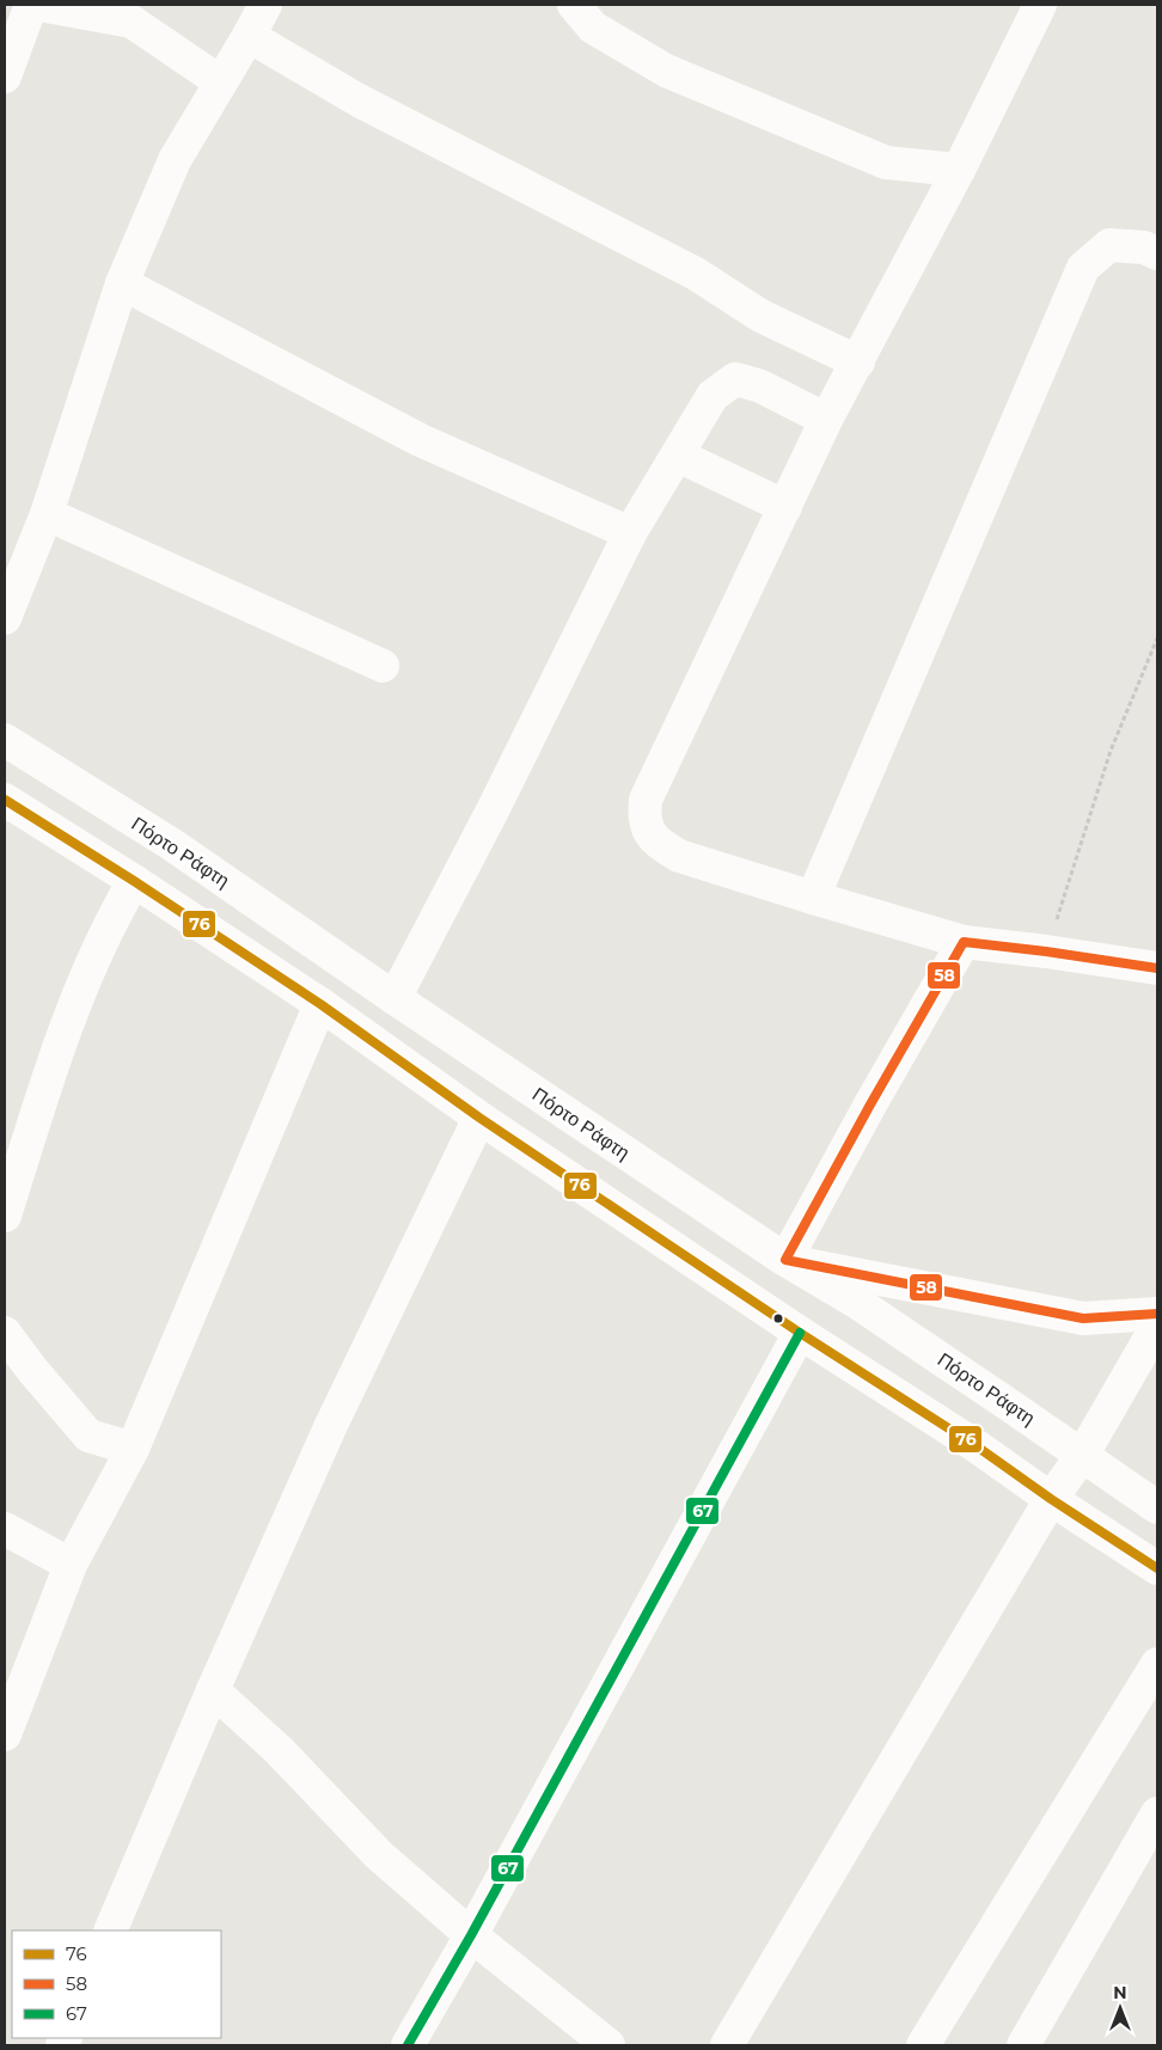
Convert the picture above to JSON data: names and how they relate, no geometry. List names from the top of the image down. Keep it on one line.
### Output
{"streets":{"street":["Πόρτο Ράφτη"]},"lines":["transit line 76","transit line 58","transit line 67"],"legend":["76","58","67"],"north":"top"}
